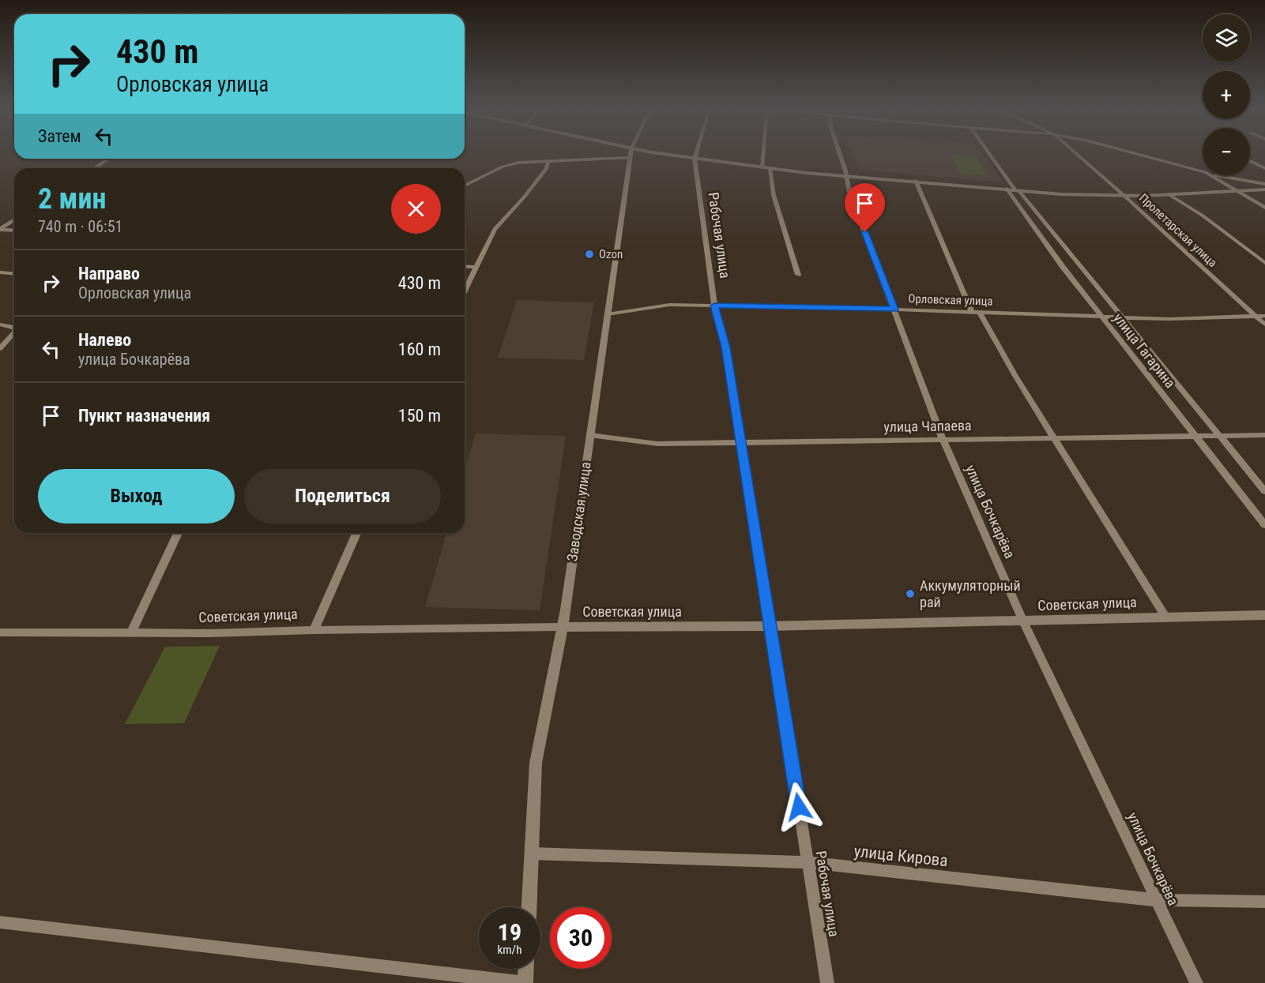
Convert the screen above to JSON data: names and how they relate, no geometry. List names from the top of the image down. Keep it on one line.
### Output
{"streets":{"street":["Пролетарская улица","Рабочая улица","Орловская улица","улица Гагарина","улица Чапаева","Заводская улица","улица Бочкарёва","Советская улица","улица Кирова"]},"crossings":[["Пролетарская улица","Орловская улица"],["Рабочая улица","Орловская улица"],["Рабочая улица","улица Чапаева"],["Рабочая улица","Советская улица"],["Рабочая улица","улица Кирова"],["Орловская улица","улица Гагарина"],["Орловская улица","Заводская улица"],["Орловская улица","улица Бочкарёва"],["улица Гагарина","улица Чапаева"],["улица Чапаева","Заводская улица"],["улица Чапаева","улица Бочкарёва"],["Заводская улица","Советская улица"],["Заводская улица","улица Кирова"],["улица Бочкарёва","Советская улица"],["улица Бочкарёва","улица Кирова"]],"places":["Ozon","Аккумуляторный рай"],"page":{"map_buttons":["+","−"],"turn":["430 m","Орловская улица"],"then":"Затем","heading":["2 мин","740 m · 06:51"],"list":[{"name":"Направо","note":"Орловская улица","value":"430 m"},{"name":"Налево","note":"улица Бочкарёва","value":"160 m"},{"name":"Пункт назначения","value":"150 m"}],"buttons":["Выход","Поделиться"],"speed":"19 km/h","limit":"30"}}
